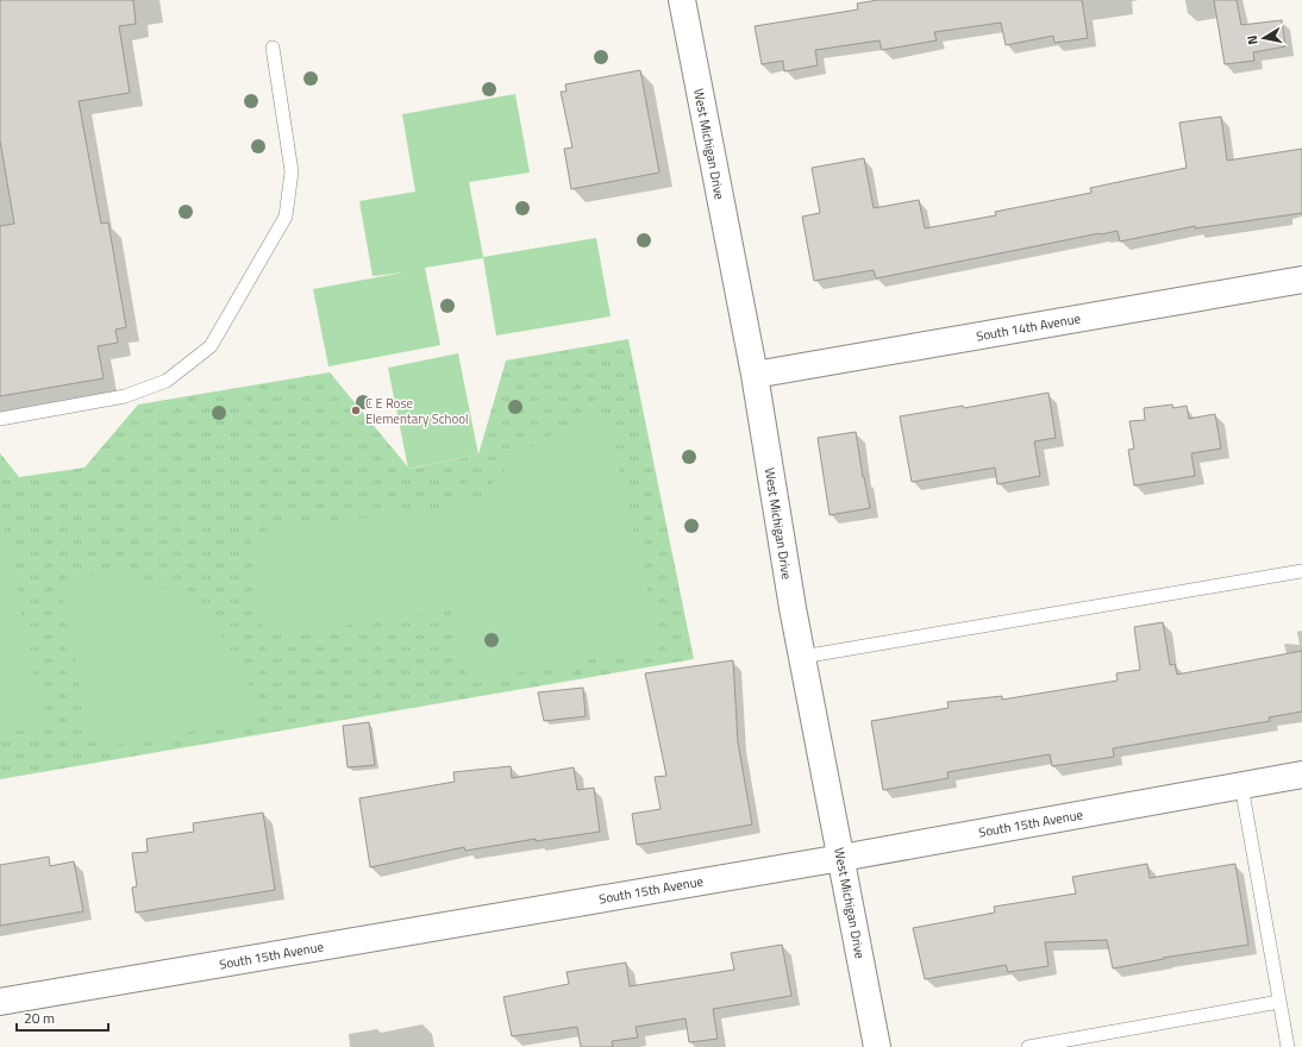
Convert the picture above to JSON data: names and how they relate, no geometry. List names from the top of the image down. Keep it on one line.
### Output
{"streets":{"street":["West Michigan Drive","South 14th Avenue","South 15th Avenue"]},"crossings":[["West Michigan Drive","South 14th Avenue"],["West Michigan Drive","South 15th Avenue"]],"places":["C E Rose Elementary School"],"scale_bar":"20 m","north":"left"}
